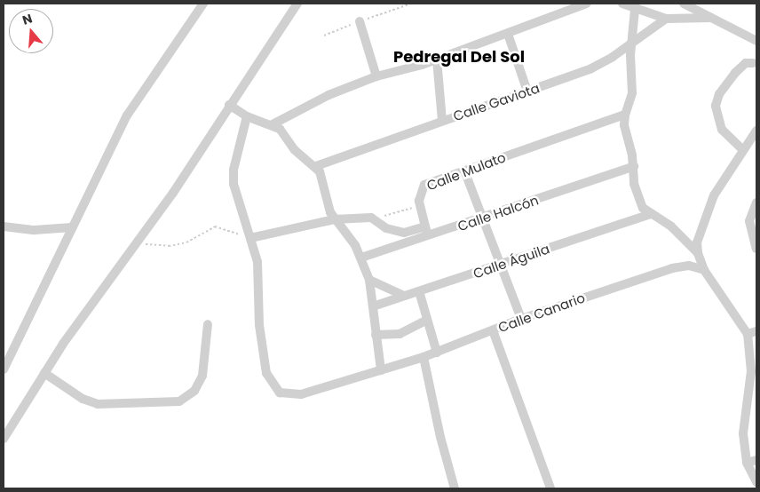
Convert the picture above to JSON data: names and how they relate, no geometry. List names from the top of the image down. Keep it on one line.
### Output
{"streets":{"street":["Calle Gaviota","Calle Mulato","Calle Halcón","Calle Águila","Calle Canario"]},"districts":["Pedregal Del Sol"],"north":"top"}
